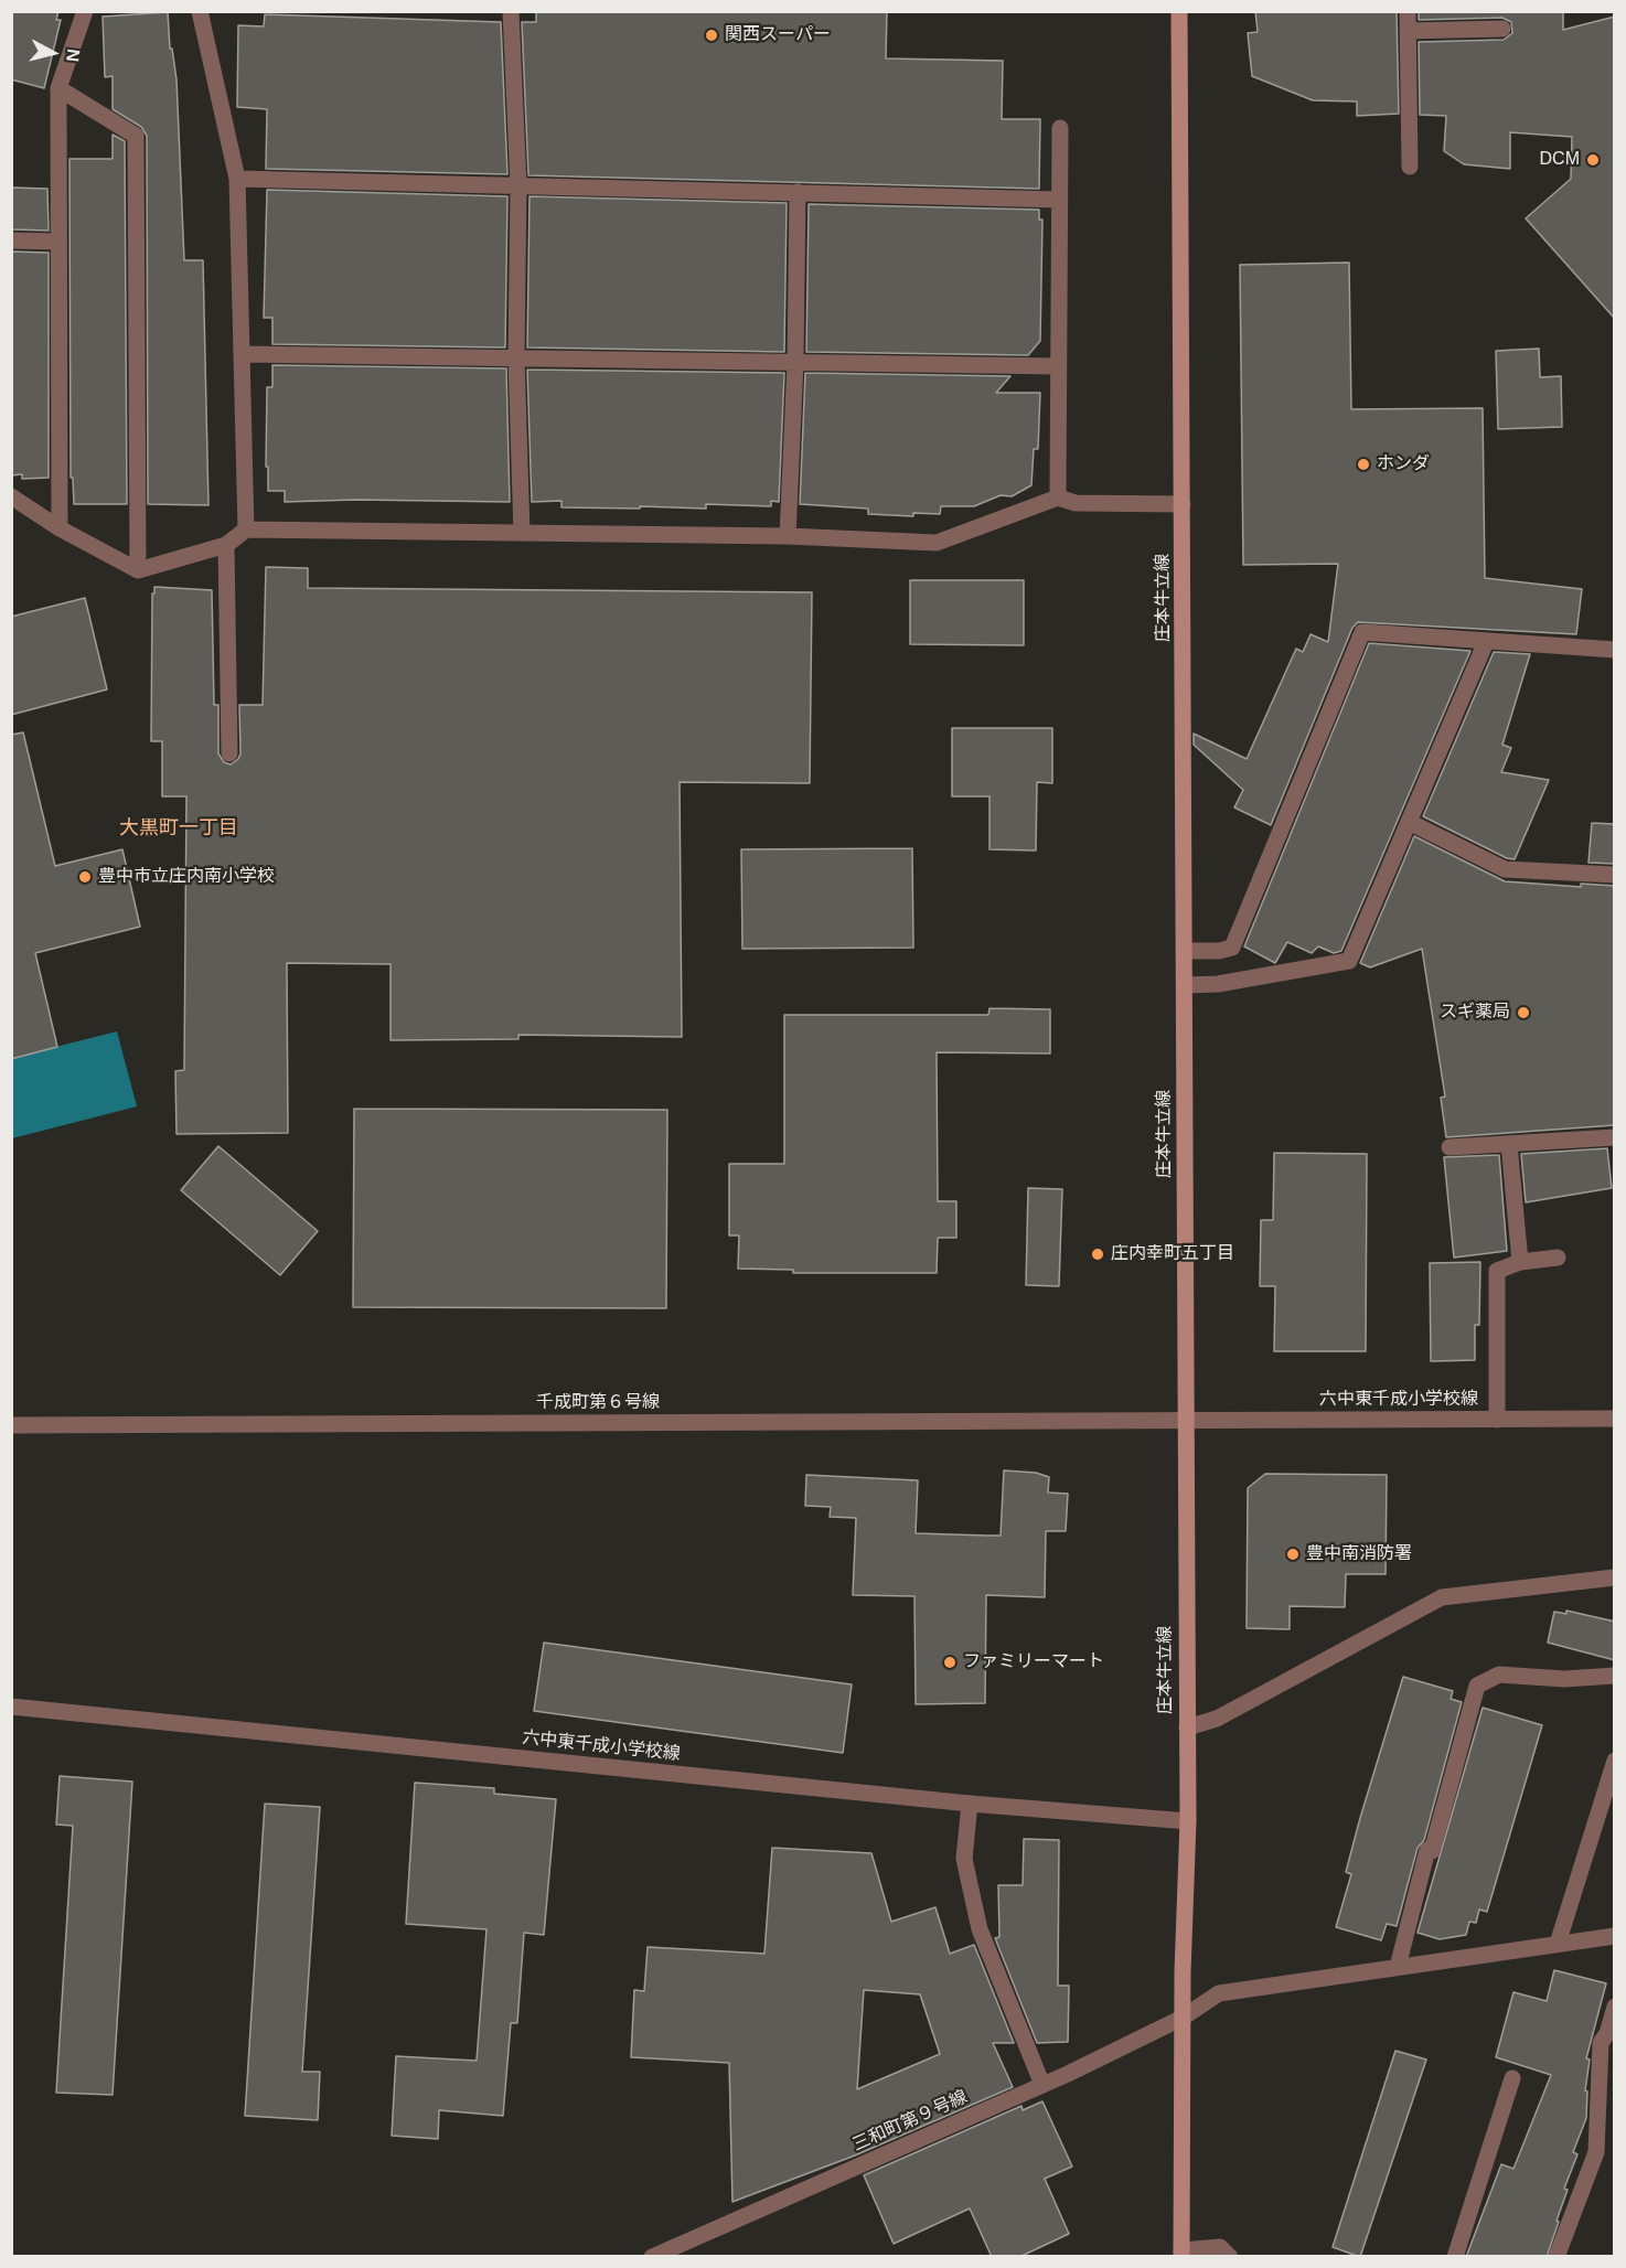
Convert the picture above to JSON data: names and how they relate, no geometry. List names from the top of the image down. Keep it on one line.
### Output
{"streets":{"main road":["庄本牛立線"],"street":["六中東千成小学校線","千成町第６号線","三和町第９号線"]},"crossings":[["庄本牛立線","六中東千成小学校線"],["庄本牛立線","千成町第６号線"],["庄本牛立線","三和町第９号線"],["六中東千成小学校線","千成町第６号線"]],"districts":["大黒町一丁目"],"places":["関西スーパー","DCM","ホンダ","豊中市立庄内南小学校","スギ薬局","庄内幸町五丁目","豊中南消防署","ファミリーマート"],"north":"right"}
